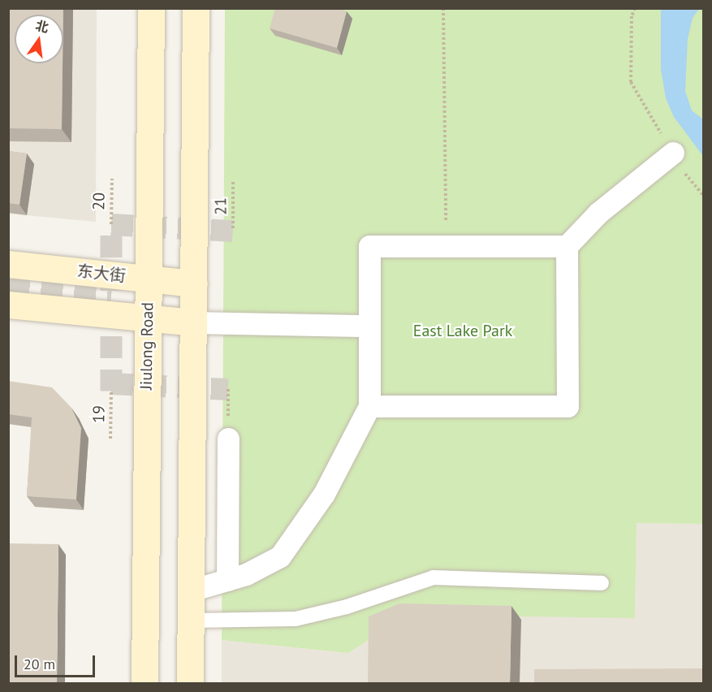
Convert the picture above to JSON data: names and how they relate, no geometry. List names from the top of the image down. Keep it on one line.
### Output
{"streets":{"main road":["东大街","Jiulong Road"],"path":["20","21","19"]},"crossings":[["东大街","Jiulong Road"]],"parks":["East Lake Park"],"scale_bar":"20 m","north":"top"}
